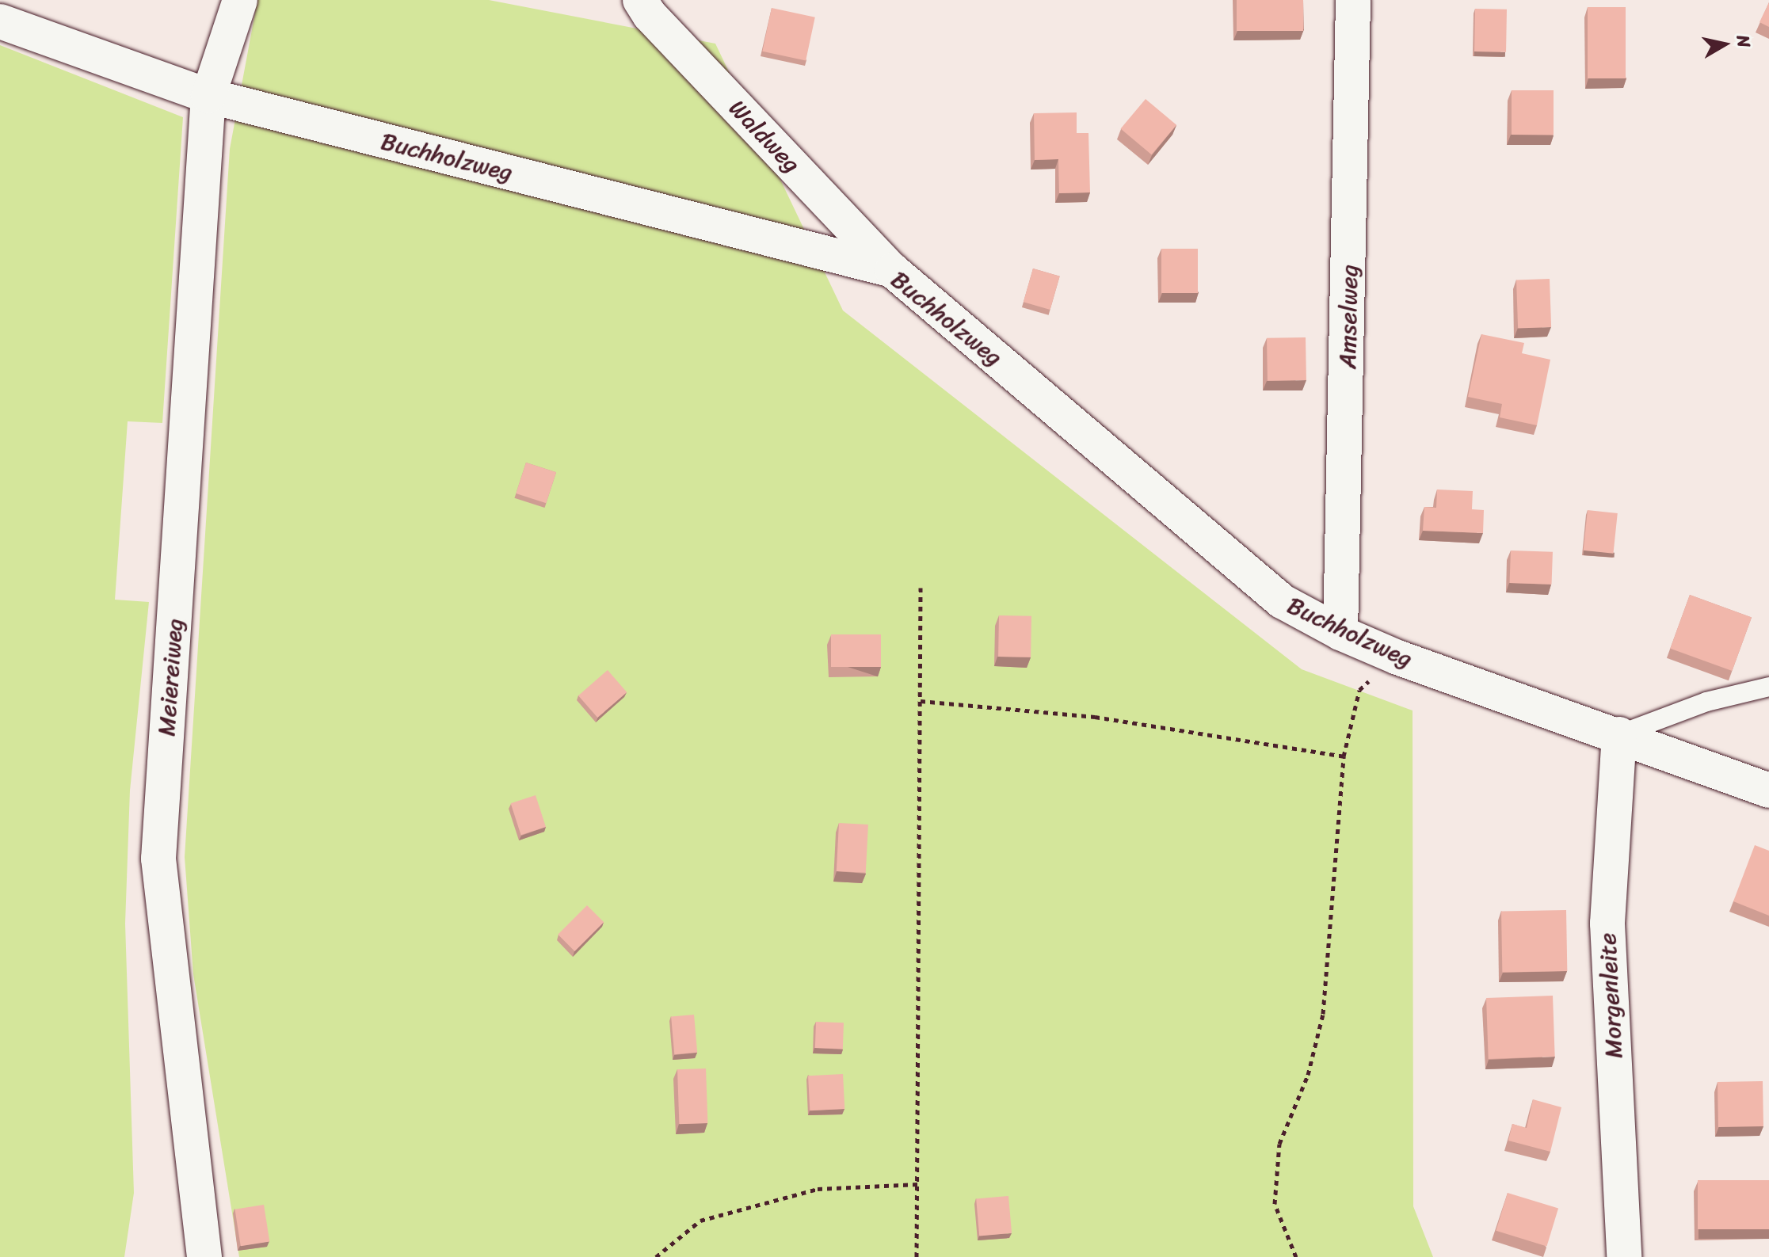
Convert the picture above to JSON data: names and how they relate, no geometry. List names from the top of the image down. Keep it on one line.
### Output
{"streets":{"street":["Waldweg","Buchholzweg","Amselweg","Meiereiweg","Morgenleite"]},"crossings":[["Waldweg","Buchholzweg"],["Buchholzweg","Amselweg"],["Buchholzweg","Meiereiweg"],["Buchholzweg","Morgenleite"]],"north":"right"}
